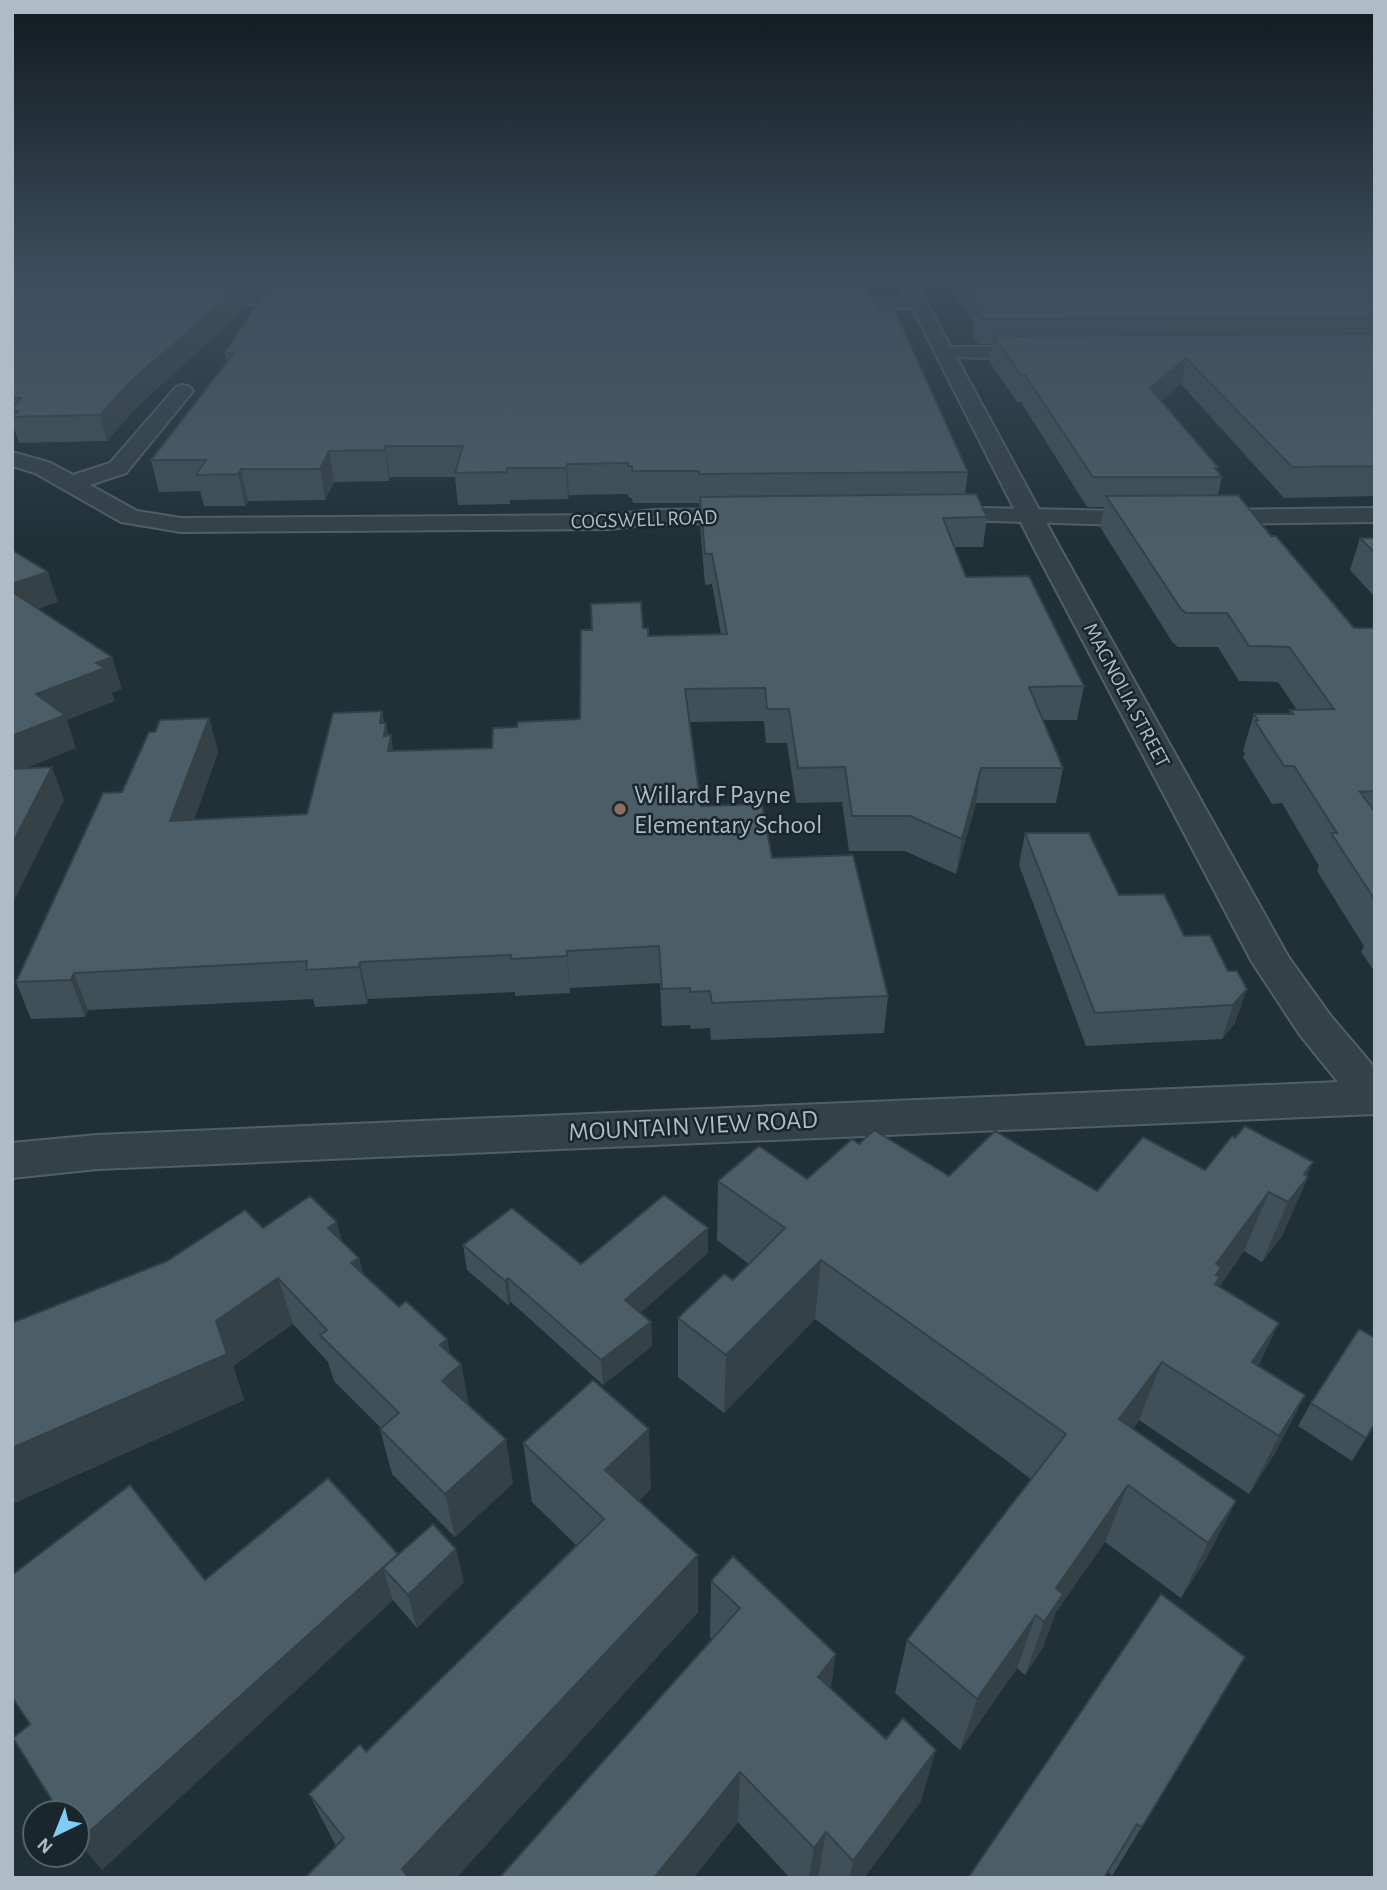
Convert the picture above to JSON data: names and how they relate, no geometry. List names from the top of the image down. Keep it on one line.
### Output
{"streets":{"street":["COGSWELL ROAD","MAGNOLIA STREET","MOUNTAIN VIEW ROAD"]},"crossings":[["MAGNOLIA STREET","MOUNTAIN VIEW ROAD"]],"places":["Willard F Payne Elementary School"],"north":"bottom left"}
